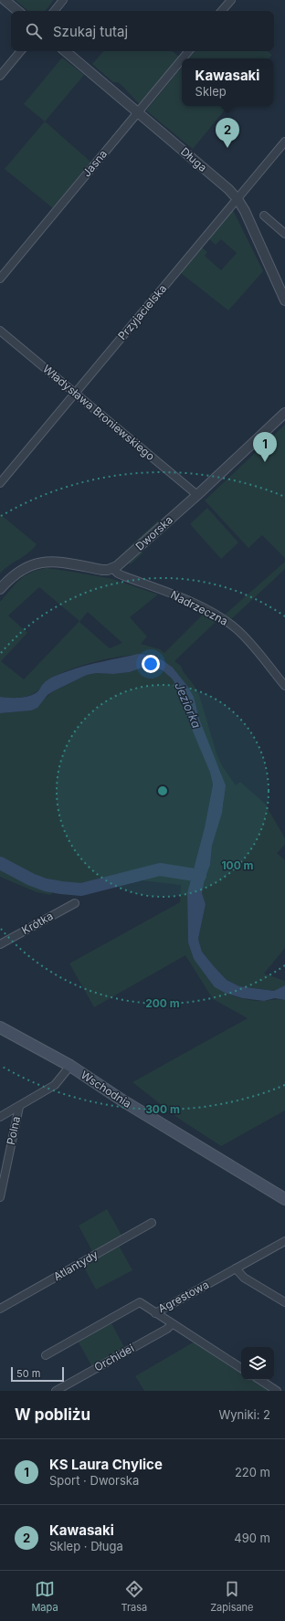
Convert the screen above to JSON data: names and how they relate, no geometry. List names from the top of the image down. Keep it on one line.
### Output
{"streets":{"main road":["Wschodnia"],"street":["Długa","Jasna","Przyjacielska","Władysława Broniewskiego","Dworska","Nadrzeczna","Krótka","Polna","Atlantydy","Agrestowa","Orchidei"]},"crossings":[["Długa","Jasna"],["Długa","Przyjacielska"],["Przyjacielska","Władysława Broniewskiego"],["Władysława Broniewskiego","Dworska"],["Dworska","Nadrzeczna"]],"water":["Jeziorka"],"scale_bar":"50 m","page":{"search":"Szukaj tutaj","popup":["Kawasaki","Sklep"],"pins":["2","1"],"scale":"50 m","heading":["W pobliżu","Wyniki: 2"],"list":[{"mark":"1","name":"KS Laura Chylice","note":"Sport · Dworska","value":"220 m"},{"mark":"2","name":"Kawasaki","note":"Sklep · Długa","value":"490 m"}],"nav":["Mapa","Trasa","Zapisane"]},"rings":["100 m","200 m","300 m"]}
